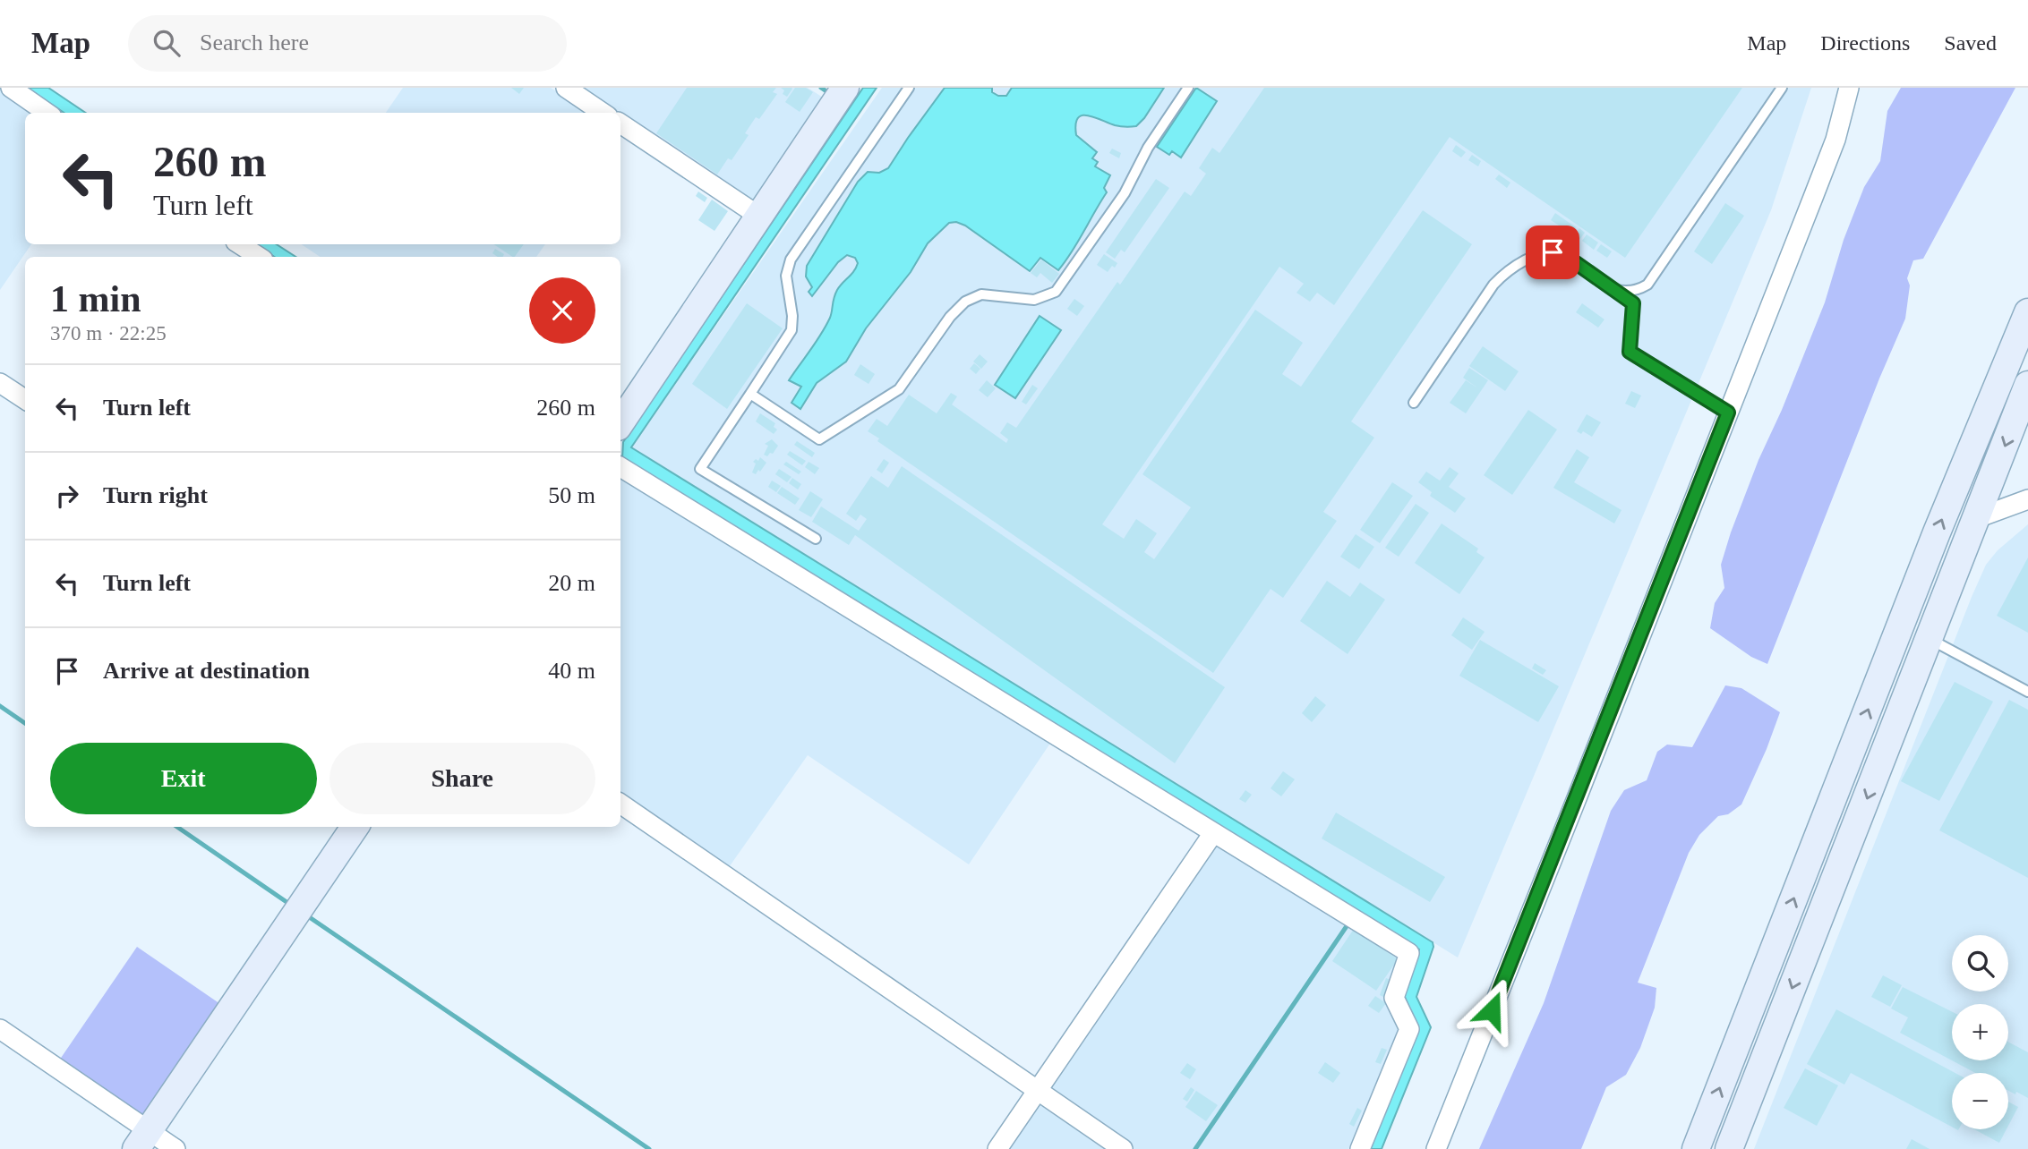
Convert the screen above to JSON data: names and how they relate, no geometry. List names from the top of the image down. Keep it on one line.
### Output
{"page":{"header":"Map","search":"Search here","nav":["Map","Directions","Saved"],"turn":["260 m","Turn left"],"heading":["1 min","370 m · 22:25"],"list":[{"name":"Turn left","value":"260 m"},{"name":"Turn right","value":"50 m"},{"name":"Turn left","value":"20 m"},{"name":"Arrive at destination","value":"40 m"}],"buttons":["Exit","Share"],"map_buttons":["+","−"]}}
